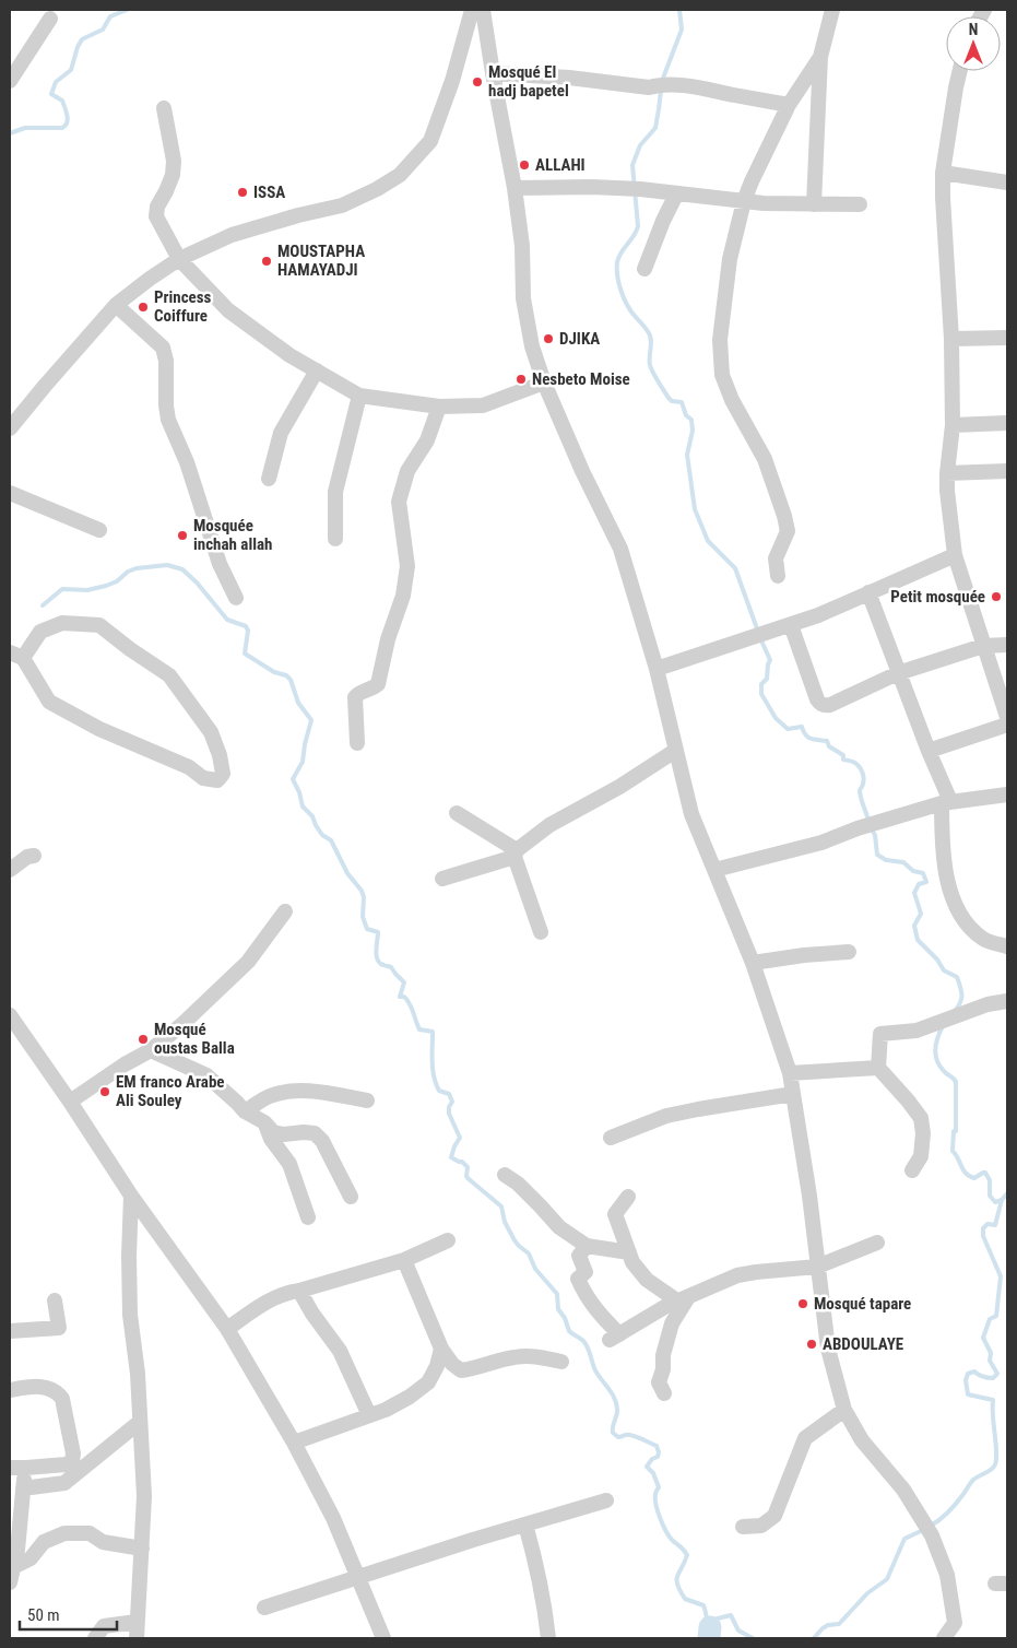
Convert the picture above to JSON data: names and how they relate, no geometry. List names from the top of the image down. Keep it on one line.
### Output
{"places":["Mosqué El hadj bapetel","ALLAHI","ISSA","MOUSTAPHA HAMAYADJI","Princess Coiffure","DJIKA","Nesbeto Moise","Mosquée inchah allah","Petit mosquée","Mosqué oustas Balla","EM franco Arabe Ali Souley","Mosqué tapare","ABDOULAYE"],"scale_bar":"50 m","north":"top"}
